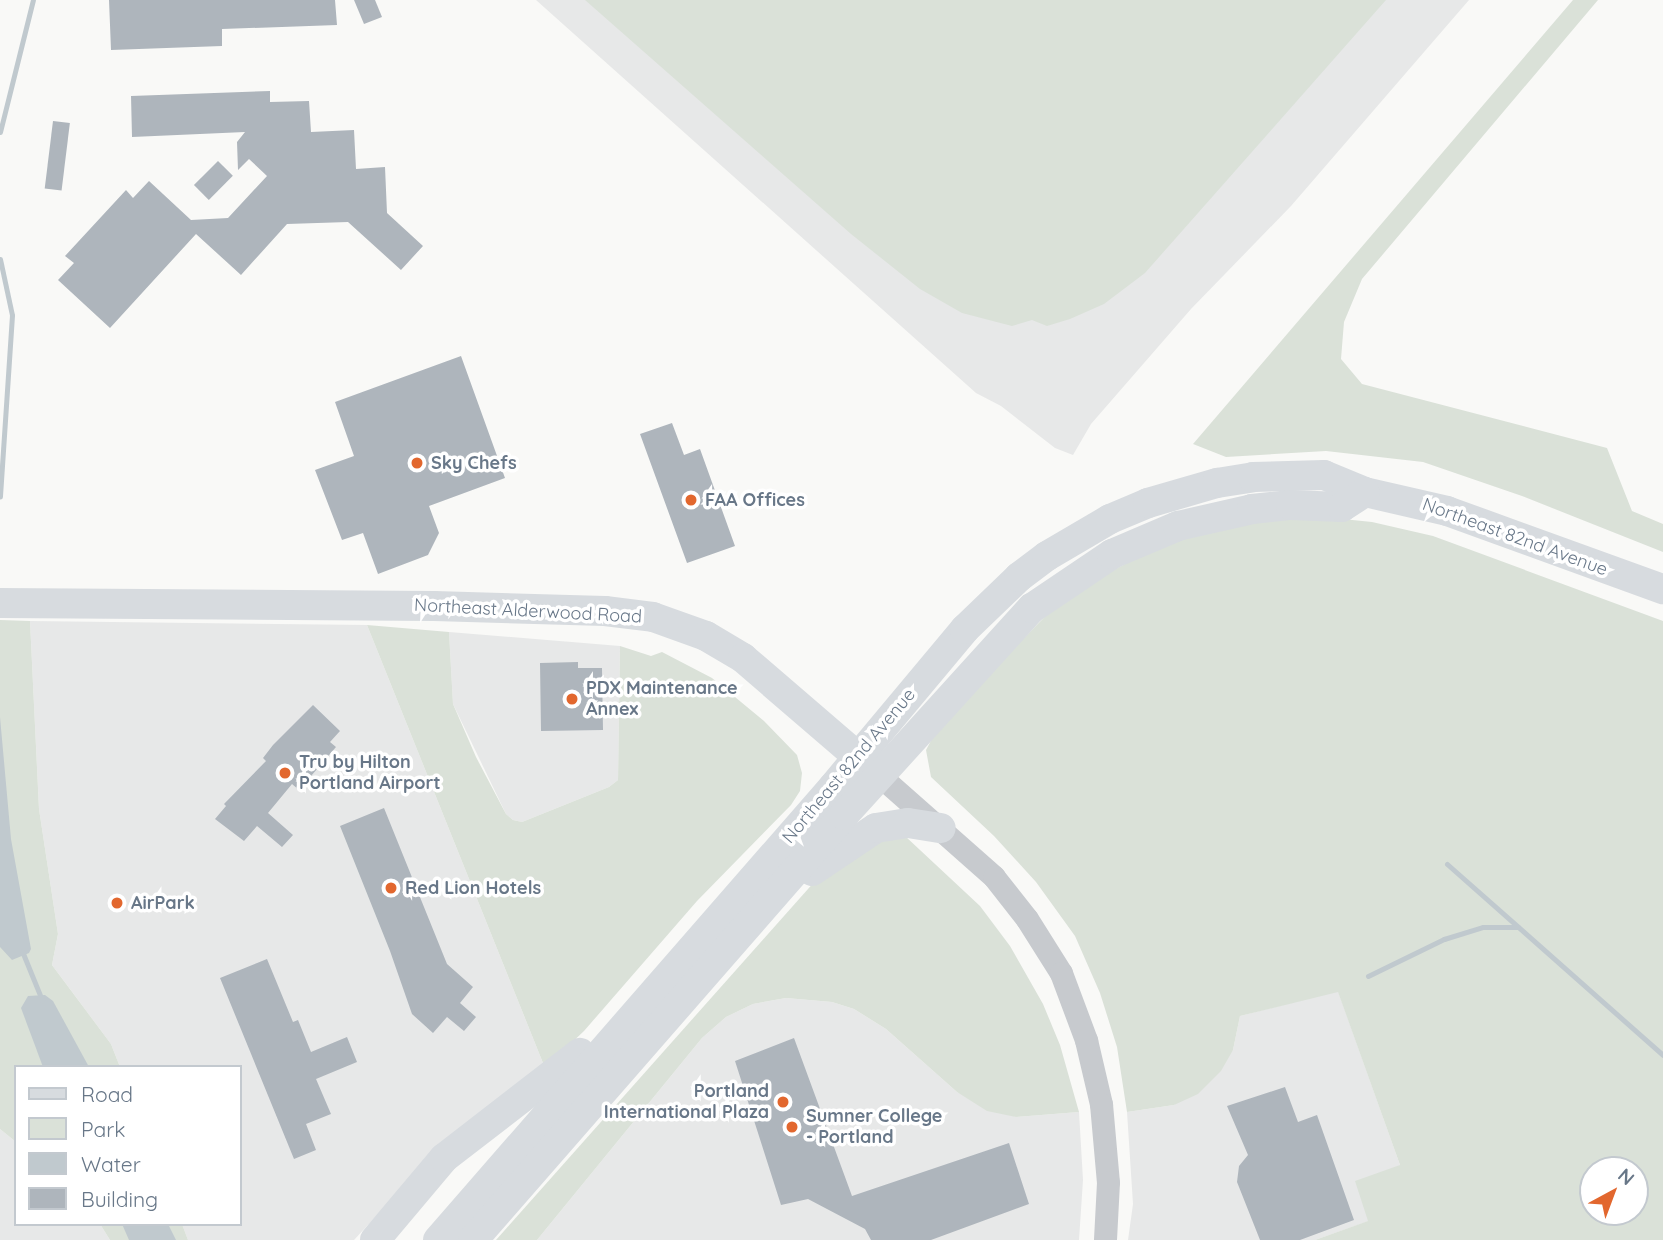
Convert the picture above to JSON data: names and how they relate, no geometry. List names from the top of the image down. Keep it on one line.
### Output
{"streets":{"main road":["Northeast 82nd Avenue","Northeast Alderwood Road"]},"crossings":[["Northeast 82nd Avenue","Northeast Alderwood Road"]],"places":["Sky Chefs","FAA Offices","PDX Maintenance Annex","Tru by Hilton Portland Airport","Red Lion Hotels","AirPark","Portland International Plaza","Sumner College - Portland"],"legend":["Road","Park","Water","Building"],"north":"top right"}
